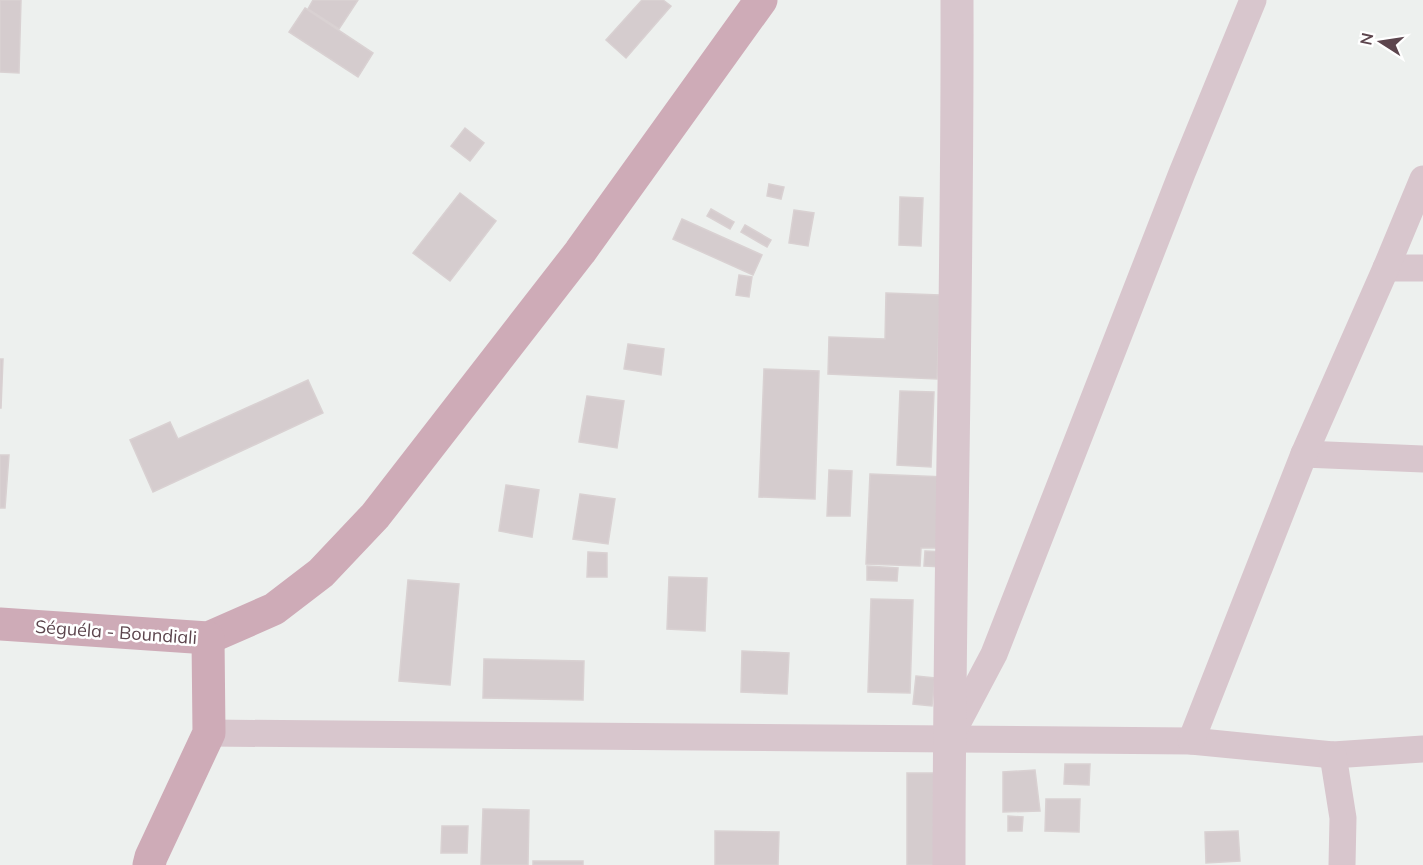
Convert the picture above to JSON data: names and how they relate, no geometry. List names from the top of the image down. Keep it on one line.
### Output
{"streets":{"main road":["Séguéla - Boundiali"]},"north":"left"}
